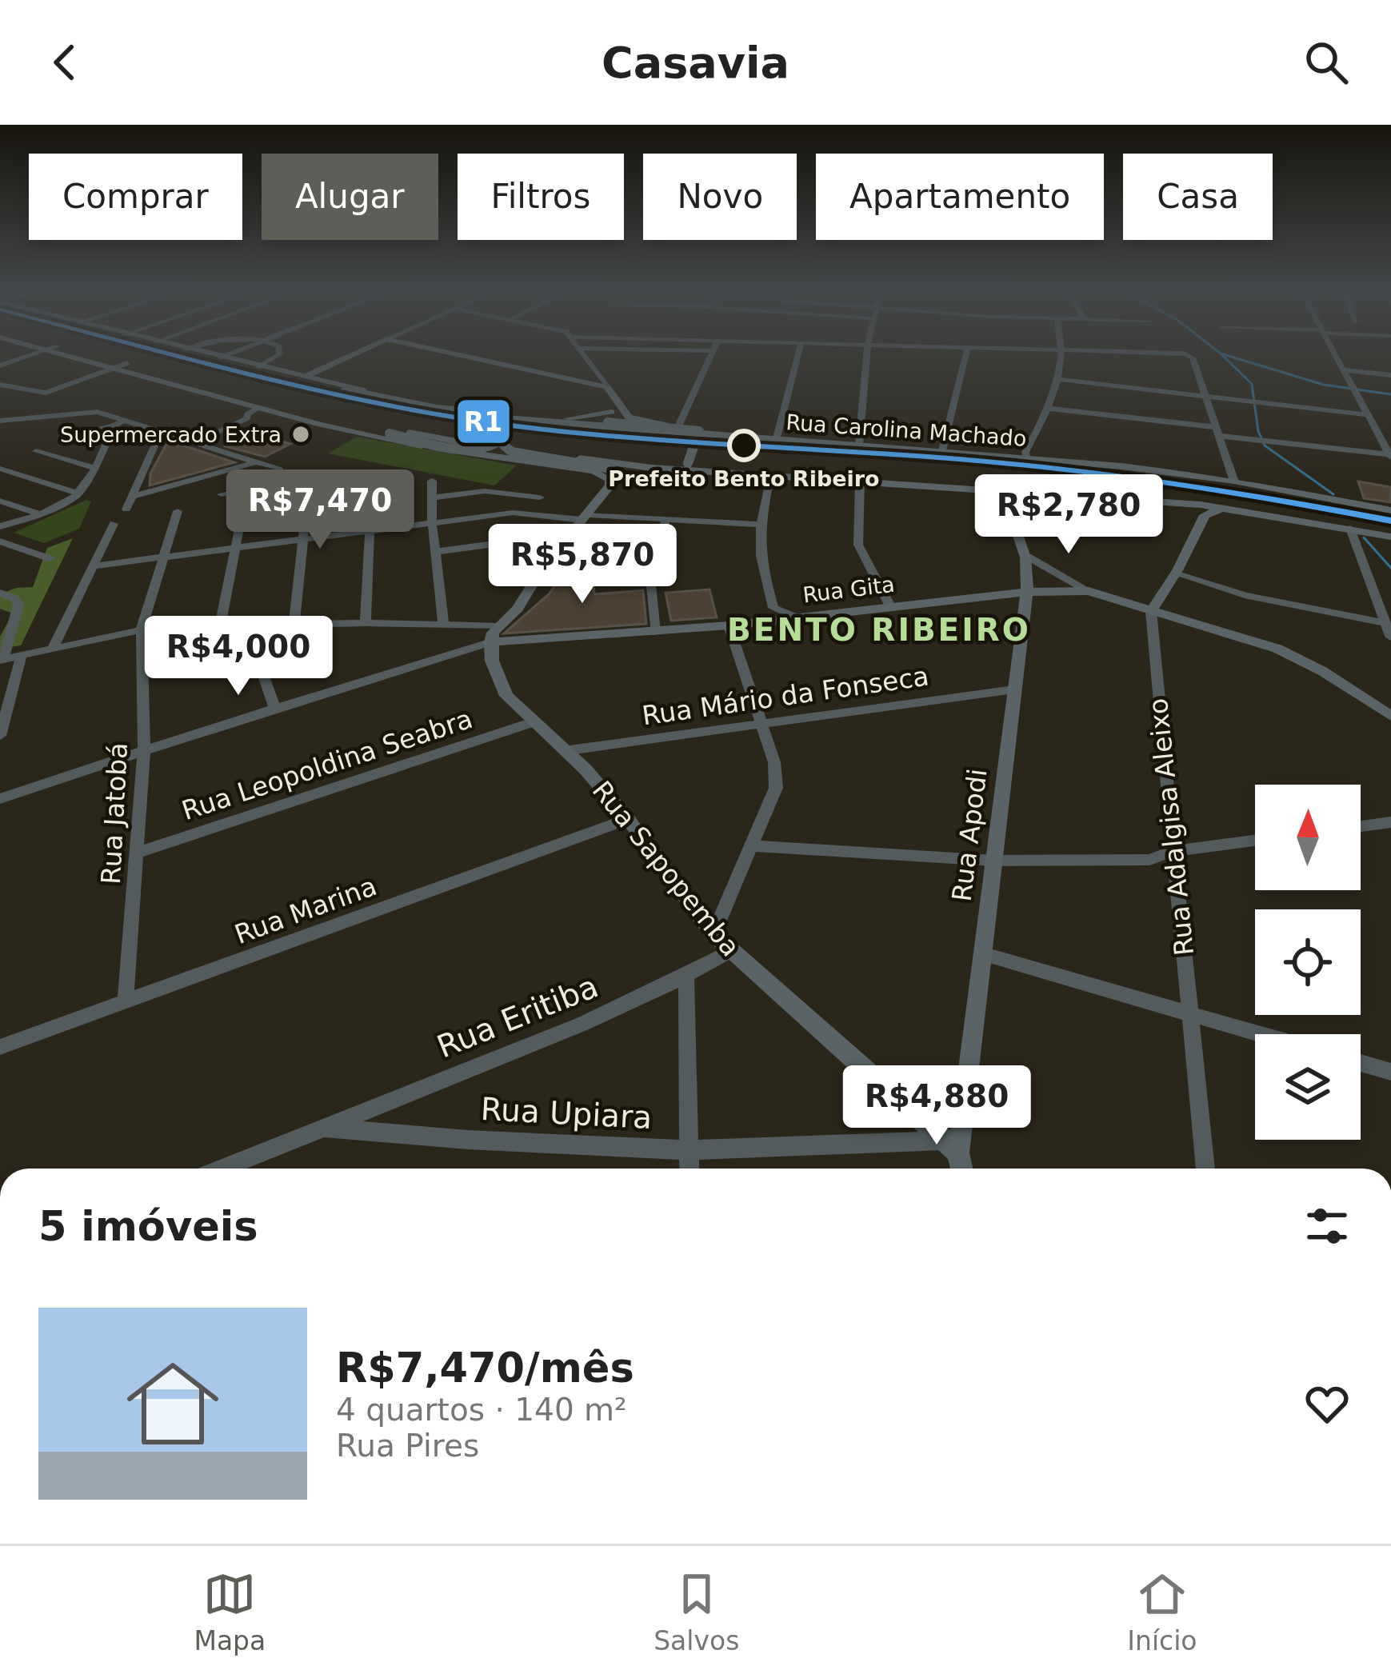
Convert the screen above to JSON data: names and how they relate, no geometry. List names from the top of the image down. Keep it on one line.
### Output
{"streets":{"main road":["Rua Carolina Machado","Rua Gita","Rua Apodi","Rua Sapopemba"],"street":["Rua Mário da Fonseca","Rua Leopoldina Seabra","Rua Jatobá","Rua Adalgisa Aleixo","Rua Marina","Rua Eritiba","Rua Upiara"]},"crossings":[["Rua Gita","Rua Adalgisa Aleixo"],["Rua Gita","Rua Apodi"],["Rua Gita","Rua Sapopemba"],["Rua Mário da Fonseca","Rua Apodi"],["Rua Mário da Fonseca","Rua Sapopemba"],["Rua Leopoldina Seabra","Rua Jatobá"],["Rua Leopoldina Seabra","Rua Sapopemba"],["Rua Jatobá","Rua Marina"],["Rua Sapopemba","Rua Marina"],["Rua Sapopemba","Rua Eritiba"],["Rua Sapopemba","Rua Upiara"],["Rua Eritiba","Rua Upiara"]],"districts":["BENTO RIBEIRO"],"places":["Supermercado Extra","Prefeito Bento Ribeiro"],"lines":["transit line R1"],"north":"top","page":{"header":"Casavia","chip":["Comprar","Alugar","Filtros","Novo","Apartamento","Casa"],"price":["R$7,470","R$2,780","R$5,870","R$4,000","R$4,880"],"heading":"5 imóveis","list":[{"name":"R$7,470/mês","note":"4 quartos · 140 m² · Rua Pires"}],"tabs":["Mapa","Salvos","Início"]}}
